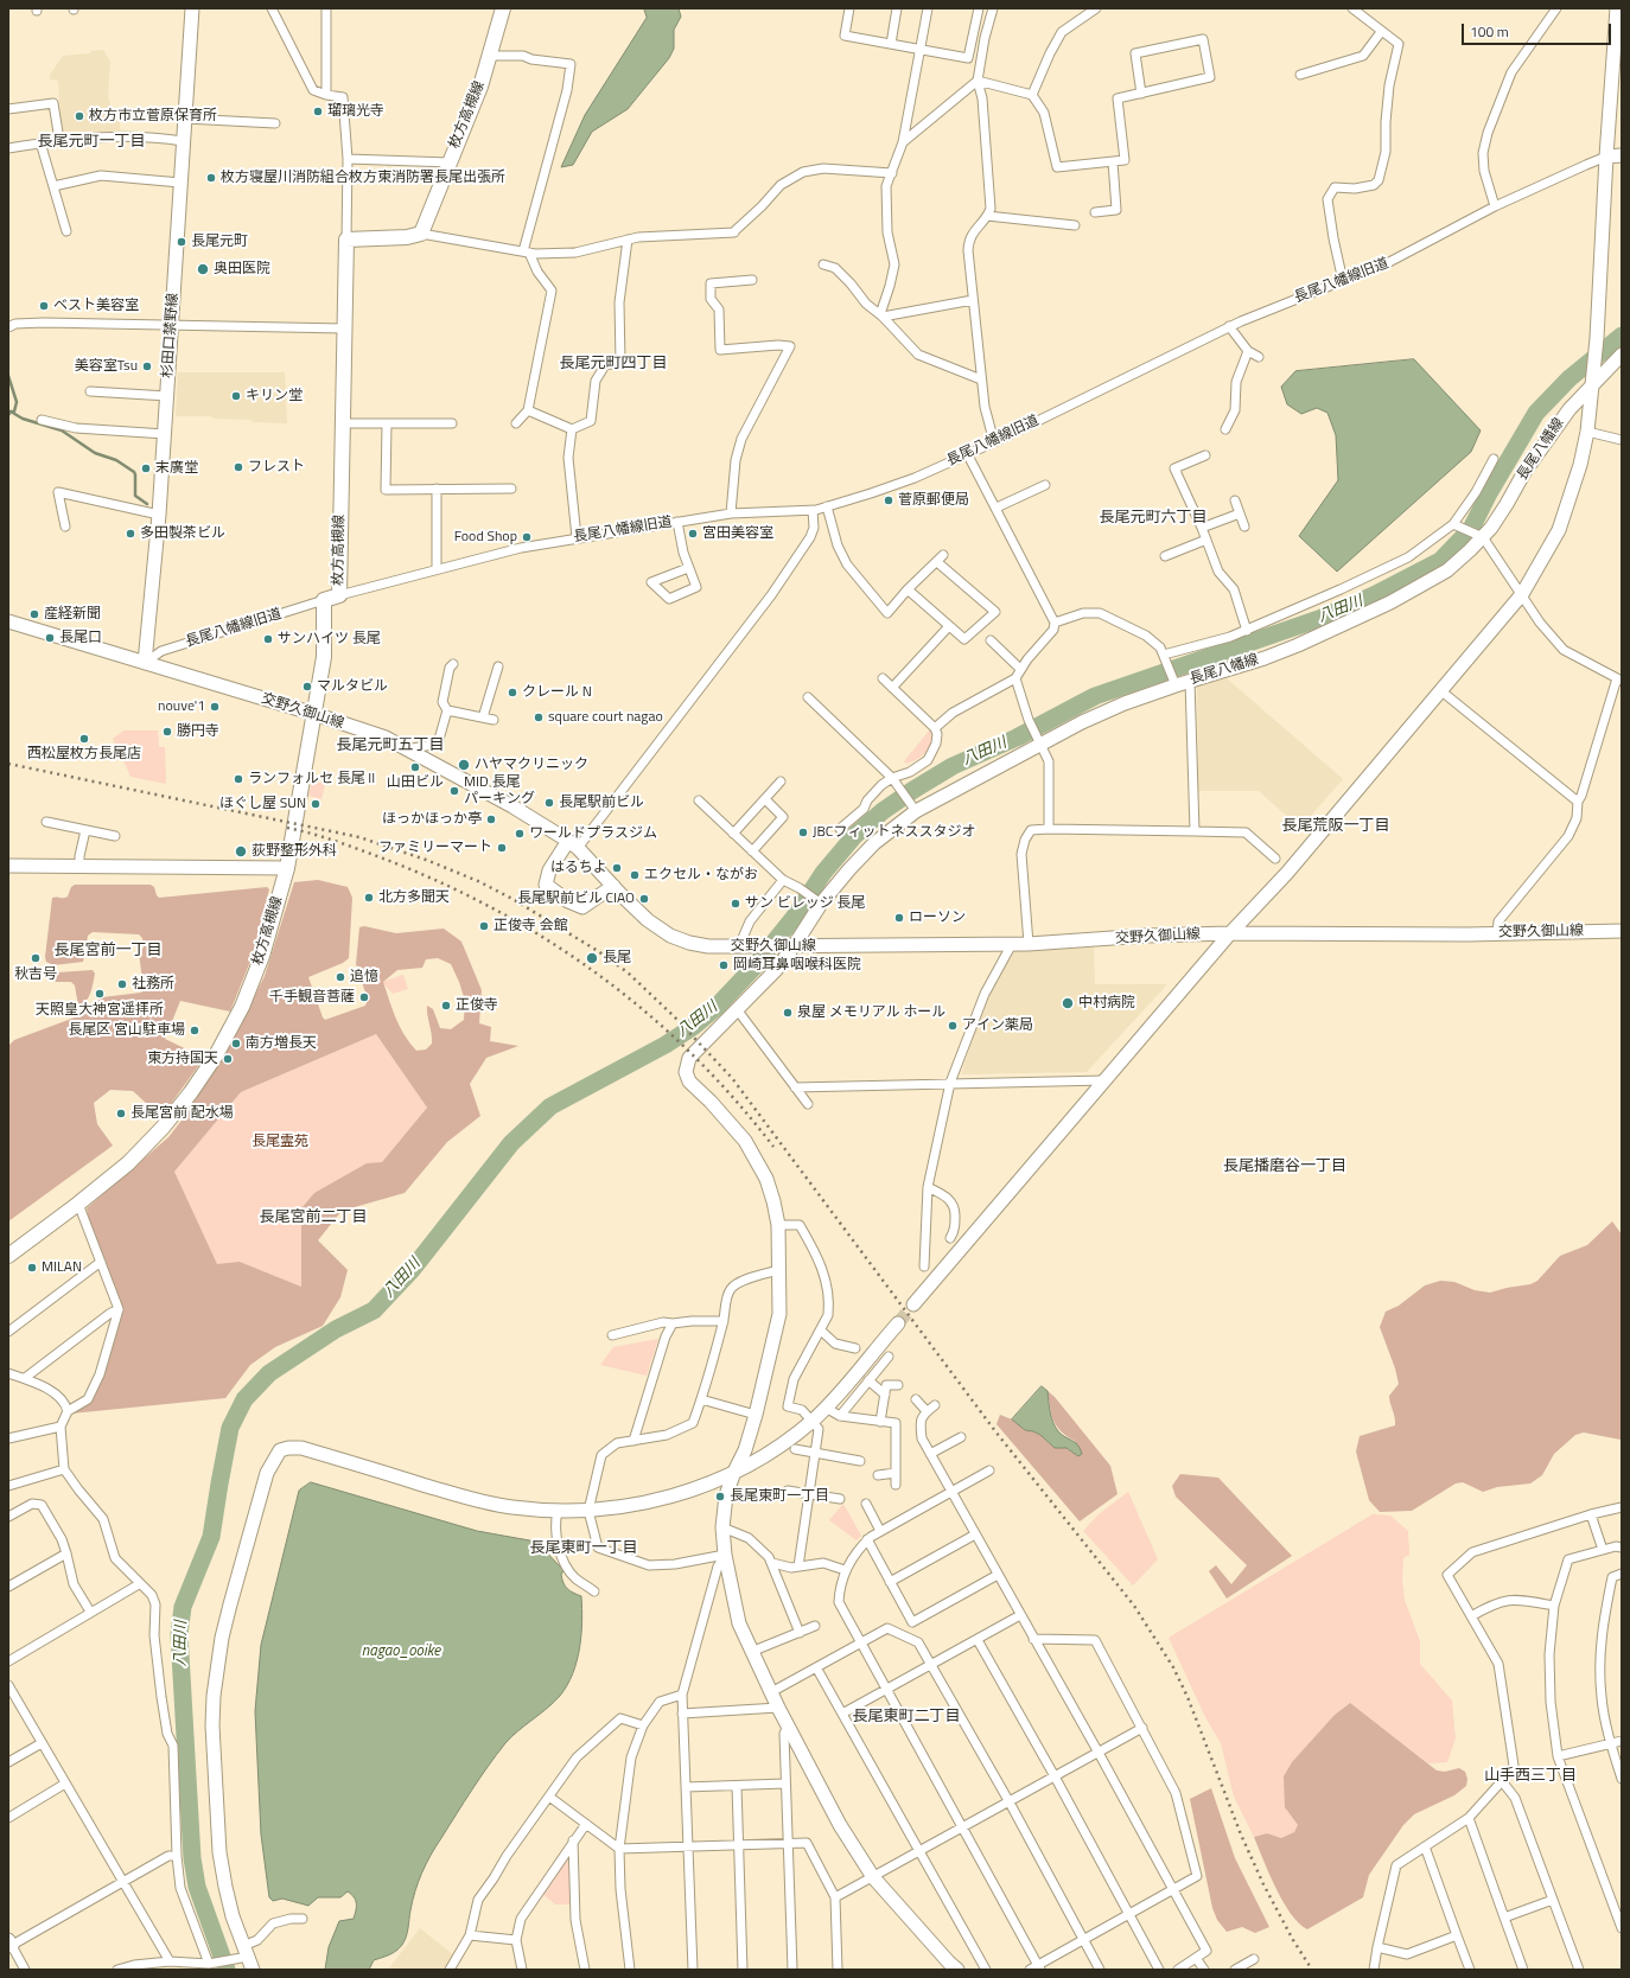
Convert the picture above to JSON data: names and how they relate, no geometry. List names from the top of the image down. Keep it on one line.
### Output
{"streets":{"main road":["枚方高槻線"],"street":["長尾八幡線旧道","杉田口禁野線","長尾八幡線","交野久御山線"]},"crossings":[["枚方高槻線","長尾八幡線旧道"],["枚方高槻線","交野久御山線"],["長尾八幡線旧道","杉田口禁野線"],["長尾八幡線旧道","交野久御山線"],["杉田口禁野線","交野久御山線"],["長尾八幡線","交野久御山線"]],"districts":["長尾元町一丁目","長尾元町四丁目","長尾元町六丁目","長尾元町五丁目","長尾荒阪一丁目","長尾宮前一丁目","長尾播磨谷一丁目","長尾宮前二丁目","長尾東町一丁目","長尾東町二丁目","山手西三丁目"],"water":["八田川","nagao_ooike"],"parks":["長尾霊苑"],"places":["瑠璃光寺","枚方市立菅原保育所","枚方寝屋川消防組合枚方東消防署長尾出張所","長尾元町","奥田医院","ベスト美容室","美容室Tsu","キリン堂","フレスト","末廣堂","菅原郵便局","多田製茶ビル","宮田美容室","Food Shop","産経新聞","長尾口","サンハイツ 長尾","マルタビル","クレール N","nouve'1","square court nagao","勝円寺","西松屋枚方長尾店","ハヤマクリニック","山田ビル","ランフォルセ 長尾 II","MID 長尾 パーキング","長尾駅前ビル","ほぐし屋 SUN","ほっかほっか亭","JBCフィットネススタジオ","ワールドプラスジム","ファミリーマート","荻野整形外科","はるちよ","エクセル・ながお","北方多聞天","長尾駅前ビル CIAO","サン ビレッジ 長尾","ローソン","正俊寺 会館","秋吉号","長尾","岡崎耳鼻咽喉科医院","追憶","社務所","天照皇大神宮遥拝所","千手観音菩薩","中村病院","正俊寺","泉屋 メモリアル ホール","アイン薬局","長尾区 宮山駐車場","南方増長天","東方持国天","長尾宮前 配水場","MILAN","長尾東町一丁目"],"scale_bar":"100 m"}
